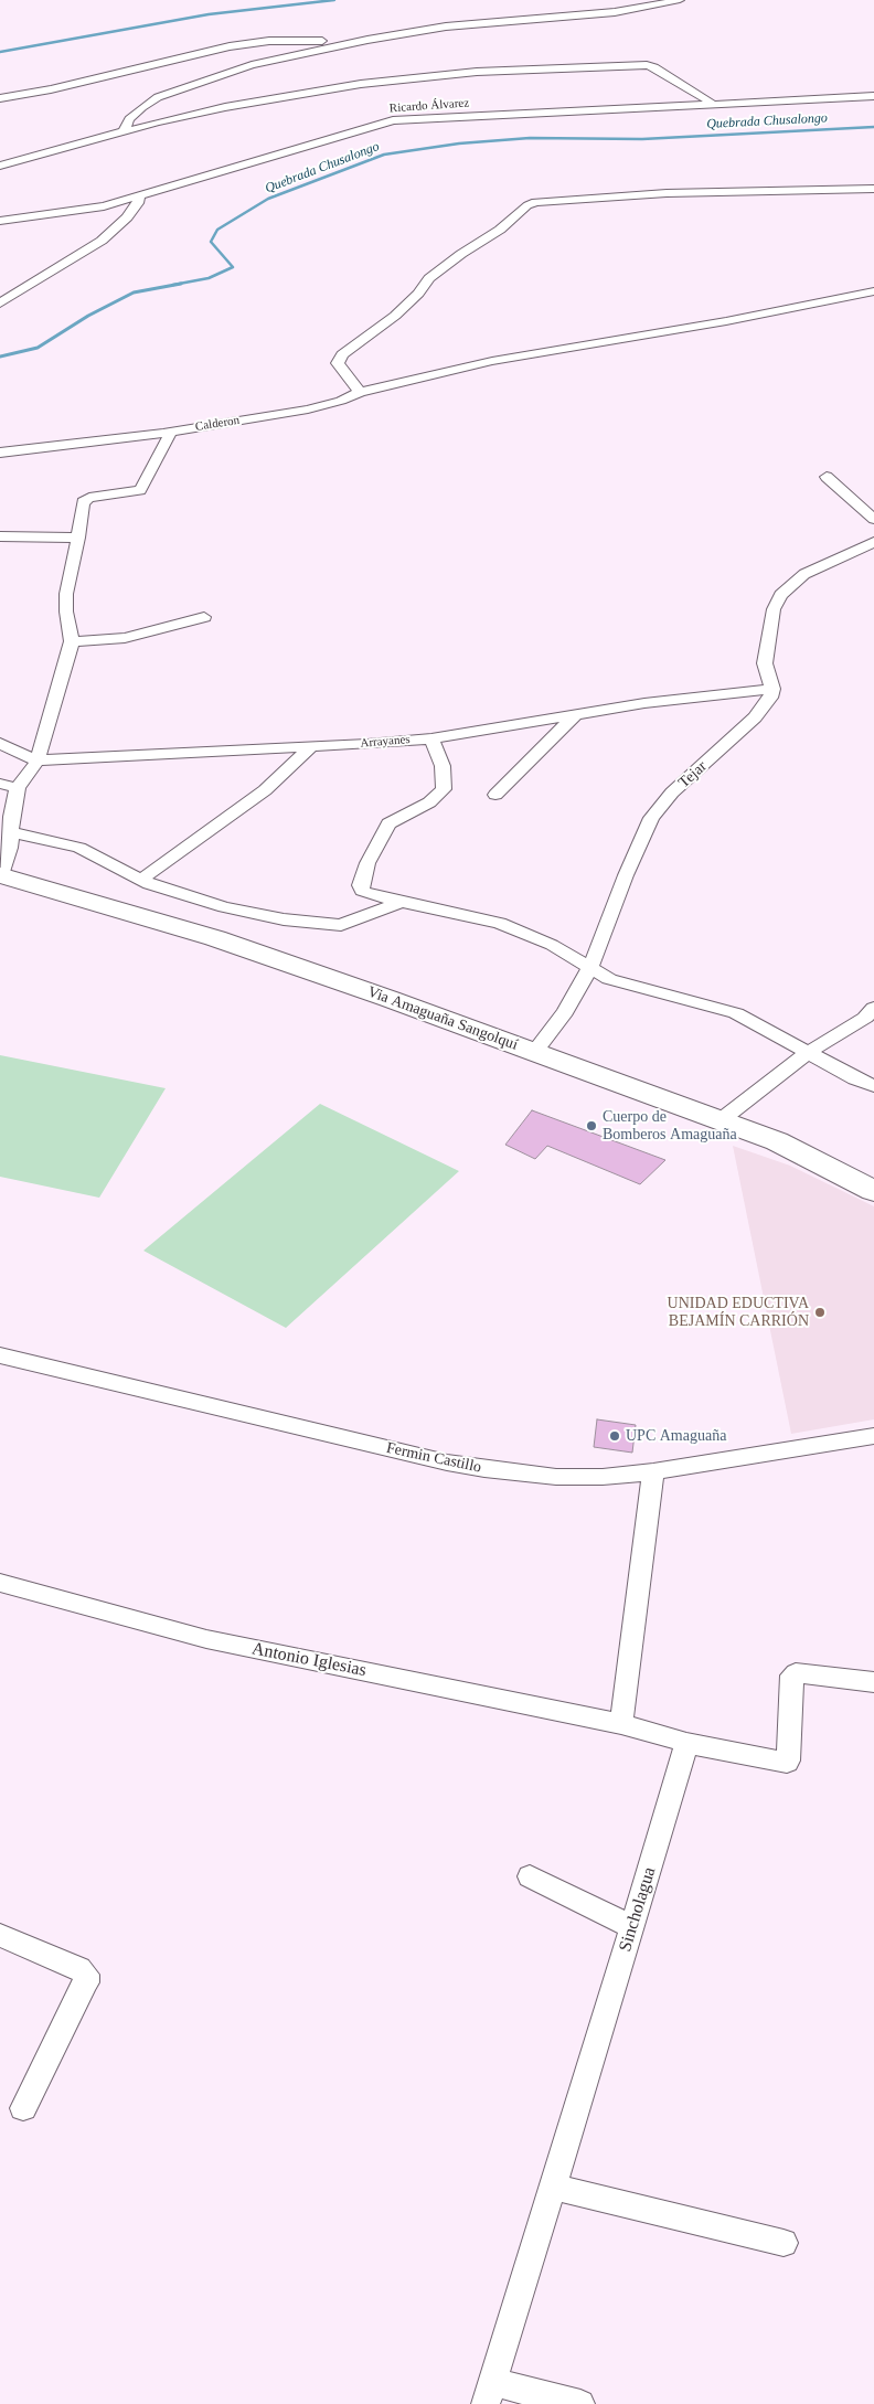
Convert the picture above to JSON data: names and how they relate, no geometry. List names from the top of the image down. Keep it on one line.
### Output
{"streets":{"highway":["Via Amaguaña Sangolquí"],"street":["Ricardo Álvarez","Calderon","Arrayanes","Tejar","Fermin Castillo","Antonio Iglesias","Sincholagua"]},"crossings":[["Arrayanes","Tejar"],["Tejar","Via Amaguaña Sangolquí"]],"water":["Quebrada Chusalongo"],"places":["Cuerpo de Bomberos Amaguaña","UNIDAD EDUCTIVA BEJAMÍN CARRIÓN","UPC Amaguaña"]}
